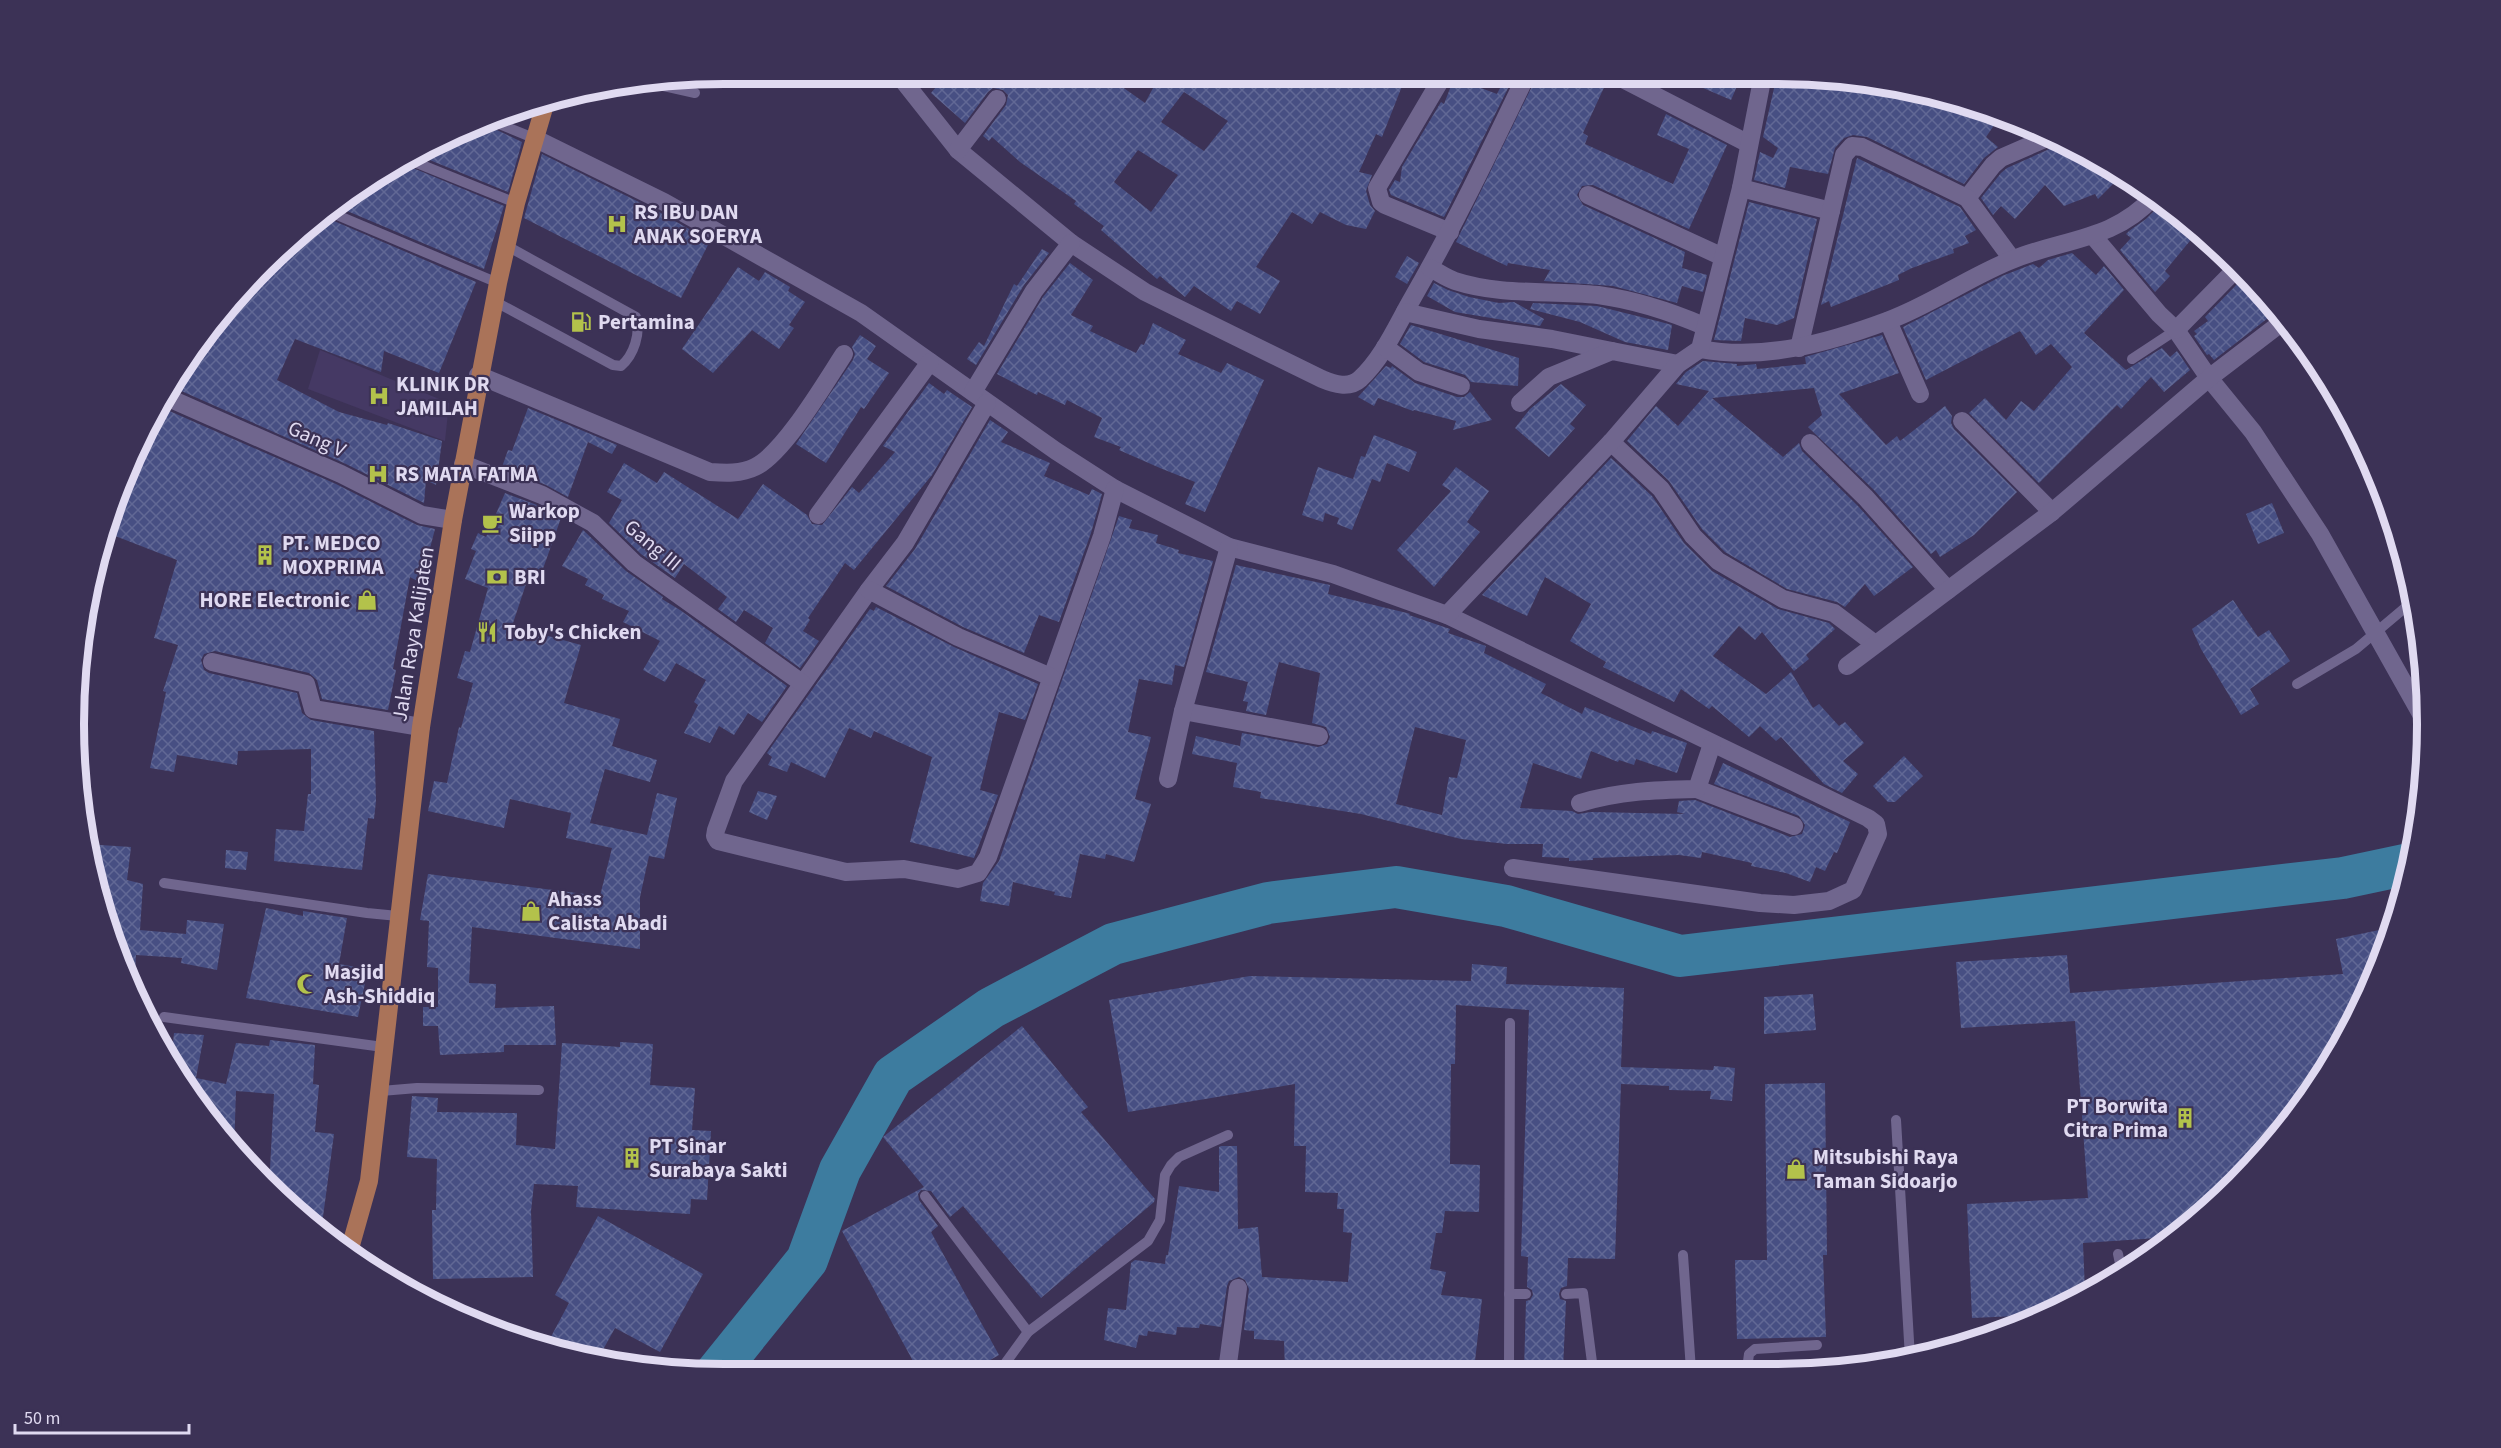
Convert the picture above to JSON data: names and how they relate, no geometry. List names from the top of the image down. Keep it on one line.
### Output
{"streets":{"main road":["Jalan Raya Kalijaten"],"street":["Gang V","Gang III"]},"crossings":[["Gang V","Jalan Raya Kalijaten"],["Gang III","Jalan Raya Kalijaten"]],"places":{"hospital":["RS IBU DAN ANAK SOERYA","KLINIK DR JAMILAH","RS MATA FATMA"],"fuel station":["Pertamina"],"cafe":["Warkop Siipp"],"building":["PT. MEDCO MOXPRIMA","PT Borwita Citra Prima","PT Sinar Surabaya Sakti"],"bank":["BRI"],"shop":["HORE Electronic","Ahass Calista Abadi","Mitsubishi Raya Taman Sidoarjo"],"restaurant":["Toby's Chicken"],"mosque":["Masjid Ash-Shiddiq"]},"scale_bar":"50 m"}
